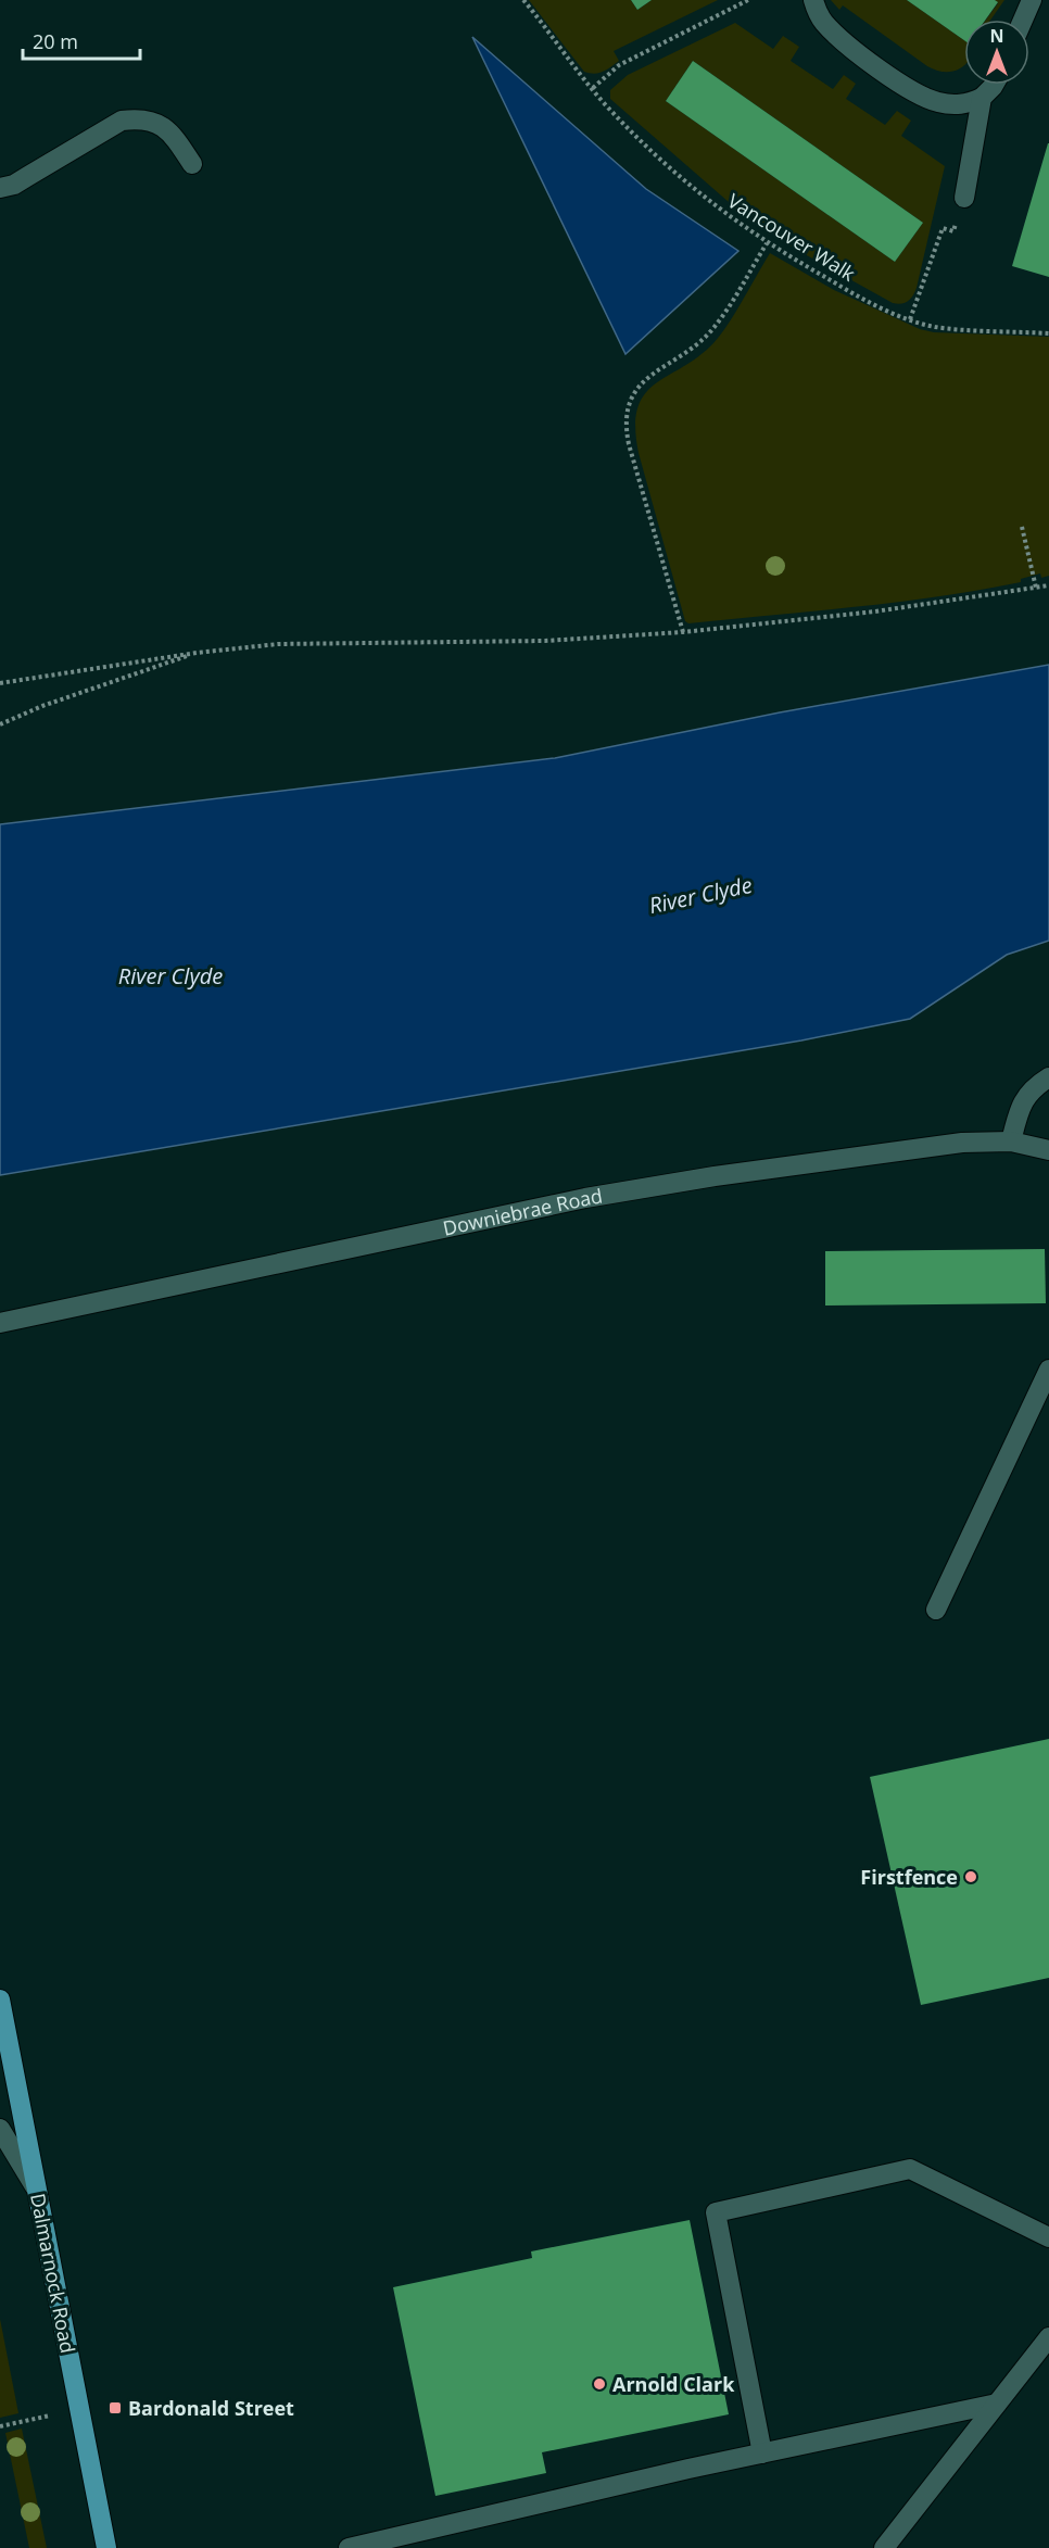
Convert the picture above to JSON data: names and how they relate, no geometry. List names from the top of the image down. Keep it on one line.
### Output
{"streets":{"main road":["Dalmarnock Road"],"street":["Downiebrae Road"],"path":["Vancouver Walk"]},"water":["River Clyde"],"places":{"other":["Firstfence","Arnold Clark"],"transit":["Bardonald Street"]},"scale_bar":"20 m","north":"top"}
